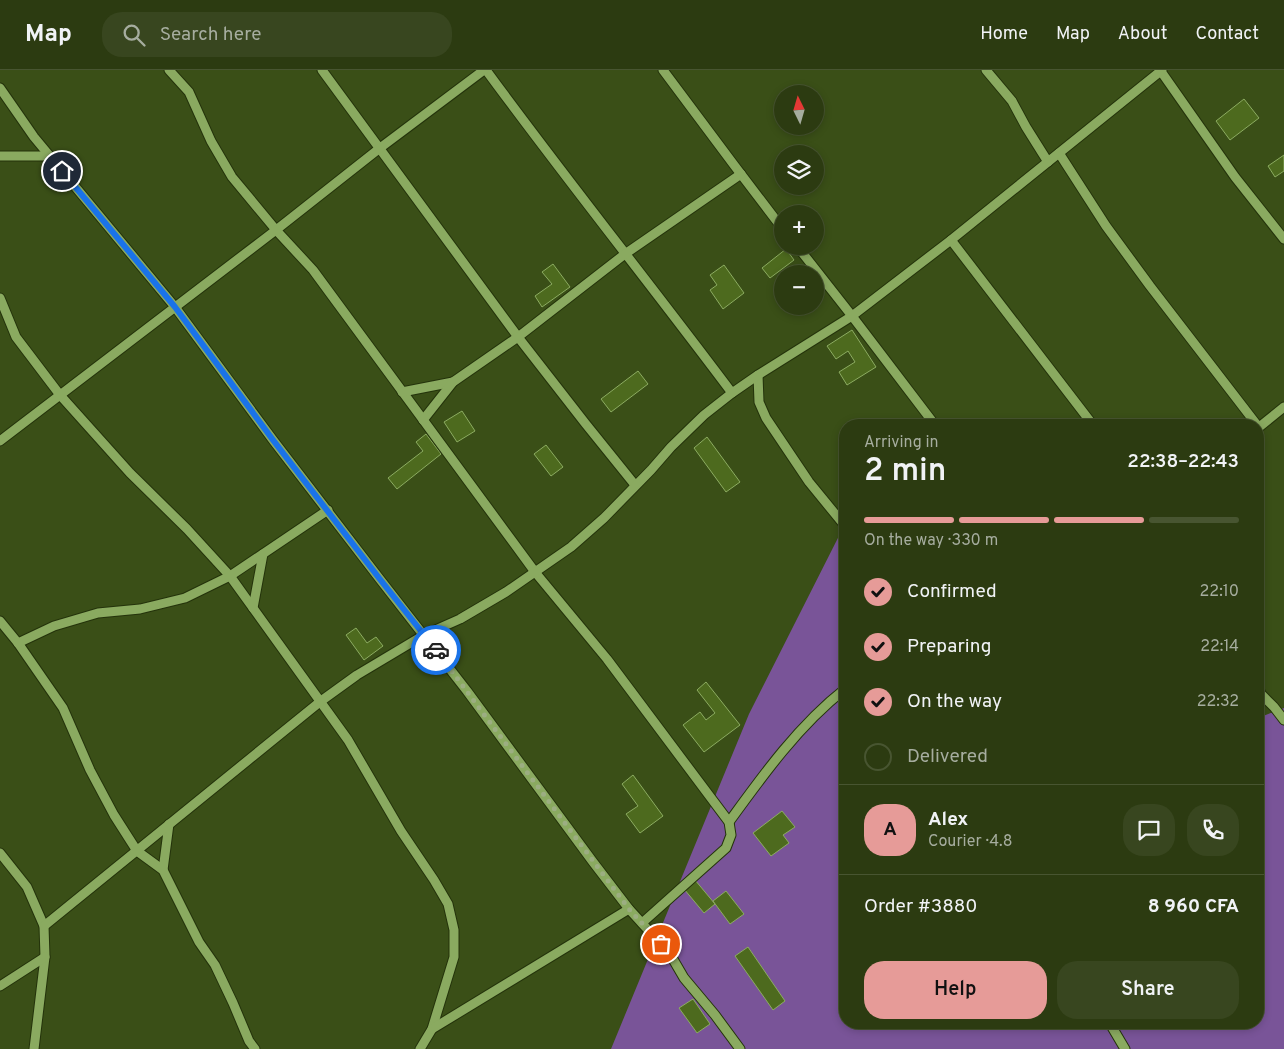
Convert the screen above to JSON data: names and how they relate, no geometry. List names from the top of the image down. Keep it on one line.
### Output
{"north":"top","page":{"header":"Map","search":"Search here","nav":["Home","Map","About","Contact"],"map_buttons":["+","−"],"heading":["2 min","Arriving in","22:38–22:43"],"panel":["Alex","Courier · 4.8","Order #3880","8 960 CFA"],"bar":"On the way · 330 m","list":[["Confirmed","22:10"],["Preparing","22:14"],["On the way","22:32"],"Delivered"],"round":"A","buttons":["Help","Share"]}}
